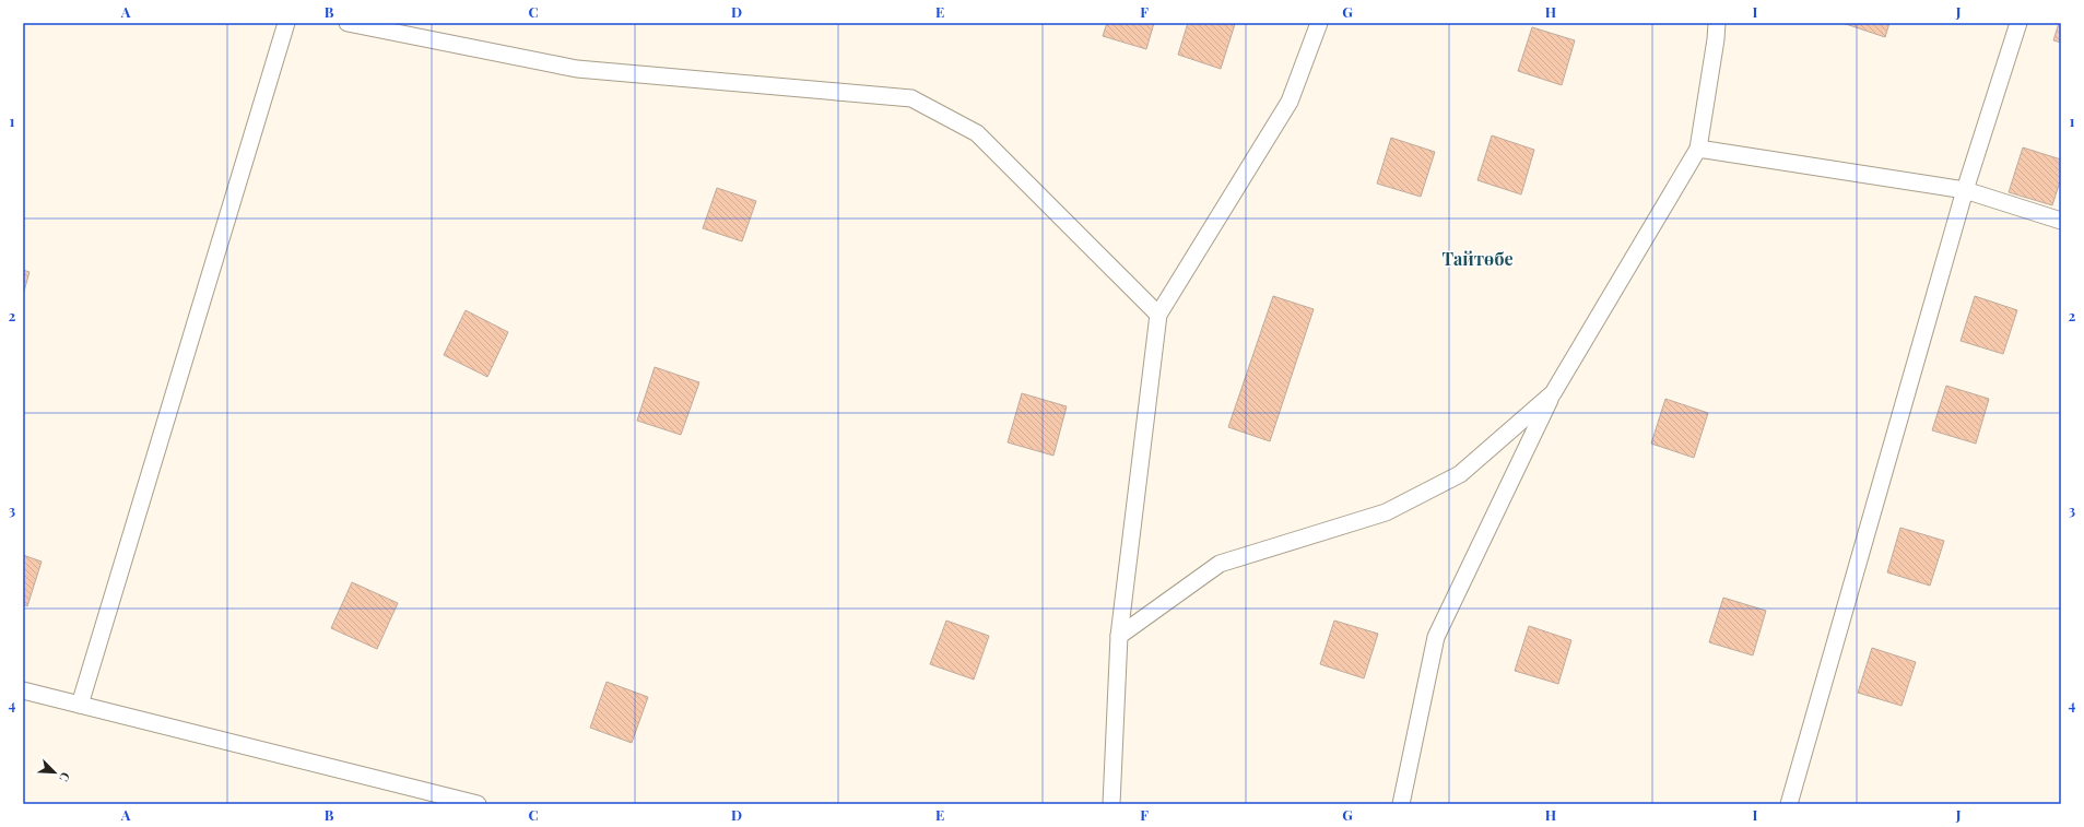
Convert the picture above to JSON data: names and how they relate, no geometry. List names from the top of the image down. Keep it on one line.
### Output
{"districts":["Тайтөбе"],"north":"bottom right","grid":{"columns":["A","B","C","D","E","F","G","H","I","J"],"rows":["1","2","3","4"]}}
